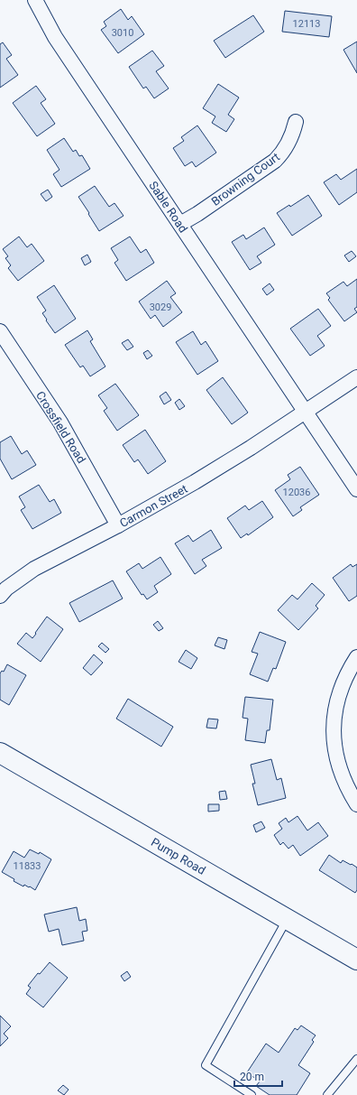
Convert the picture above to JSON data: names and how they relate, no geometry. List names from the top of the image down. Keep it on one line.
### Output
{"streets":{"main road":["Pump Road"],"street":["Browning Court","Sable Road","Crossfield Road","Carmon Street"]},"crossings":[["Browning Court","Sable Road"],["Sable Road","Carmon Street"],["Crossfield Road","Carmon Street"]],"house_numbers":["12113","3010","3029","12036","11833"],"scale_bar":"20 m"}
